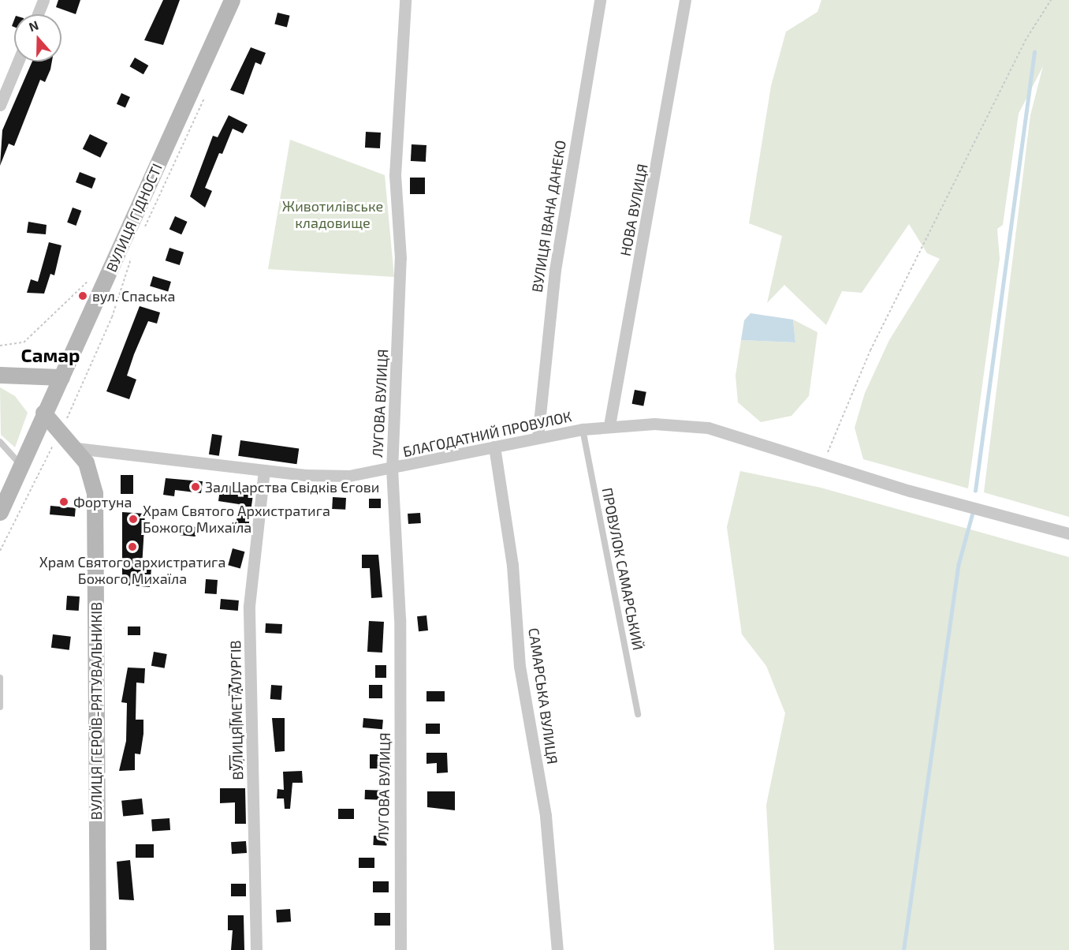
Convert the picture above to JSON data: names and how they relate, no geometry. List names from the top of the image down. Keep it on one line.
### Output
{"streets":{"street":["НОВА ВУЛИЦЯ","ВУЛИЦЯ ІВАНА ДАНЕКО","ВУЛИЦЯ ГІДНОСТІ","ЛУГОВА ВУЛИЦЯ","БЛАГОДАТНИЙ ПРОВУЛОК","САМАРСЬКА ВУЛИЦЯ","ВУЛИЦЯ МЕТАЛУРГІВ","ВУЛИЦЯ ГЕРОЇВ-РЯТУВАЛЬНИКІВ"],"lane":["ПРОВУЛОК САМАРСЬКИЙ"]},"crossings":[["НОВА ВУЛИЦЯ","БЛАГОДАТНИЙ ПРОВУЛОК"],["ВУЛИЦЯ ІВАНА ДАНЕКО","БЛАГОДАТНИЙ ПРОВУЛОК"],["ВУЛИЦЯ ГІДНОСТІ","ВУЛИЦЯ ГЕРОЇВ-РЯТУВАЛЬНИКІВ"],["ЛУГОВА ВУЛИЦЯ","БЛАГОДАТНИЙ ПРОВУЛОК"],["БЛАГОДАТНИЙ ПРОВУЛОК","ПРОВУЛОК САМАРСЬКИЙ"],["БЛАГОДАТНИЙ ПРОВУЛОК","САМАРСЬКА ВУЛИЦЯ"],["БЛАГОДАТНИЙ ПРОВУЛОК","ВУЛИЦЯ МЕТАЛУРГІВ"],["БЛАГОДАТНИЙ ПРОВУЛОК","ВУЛИЦЯ ГЕРОЇВ-РЯТУВАЛЬНИКІВ"]],"districts":["Самар"],"parks":["Животилівське кладовище"],"places":["вул. Спаська","Зал Царства Свідків Єгови","Фортуна","Храм Святого Архистратига Божого Михаїла","Храм Святого архистратига Божого Михаїла"],"north":"top"}
